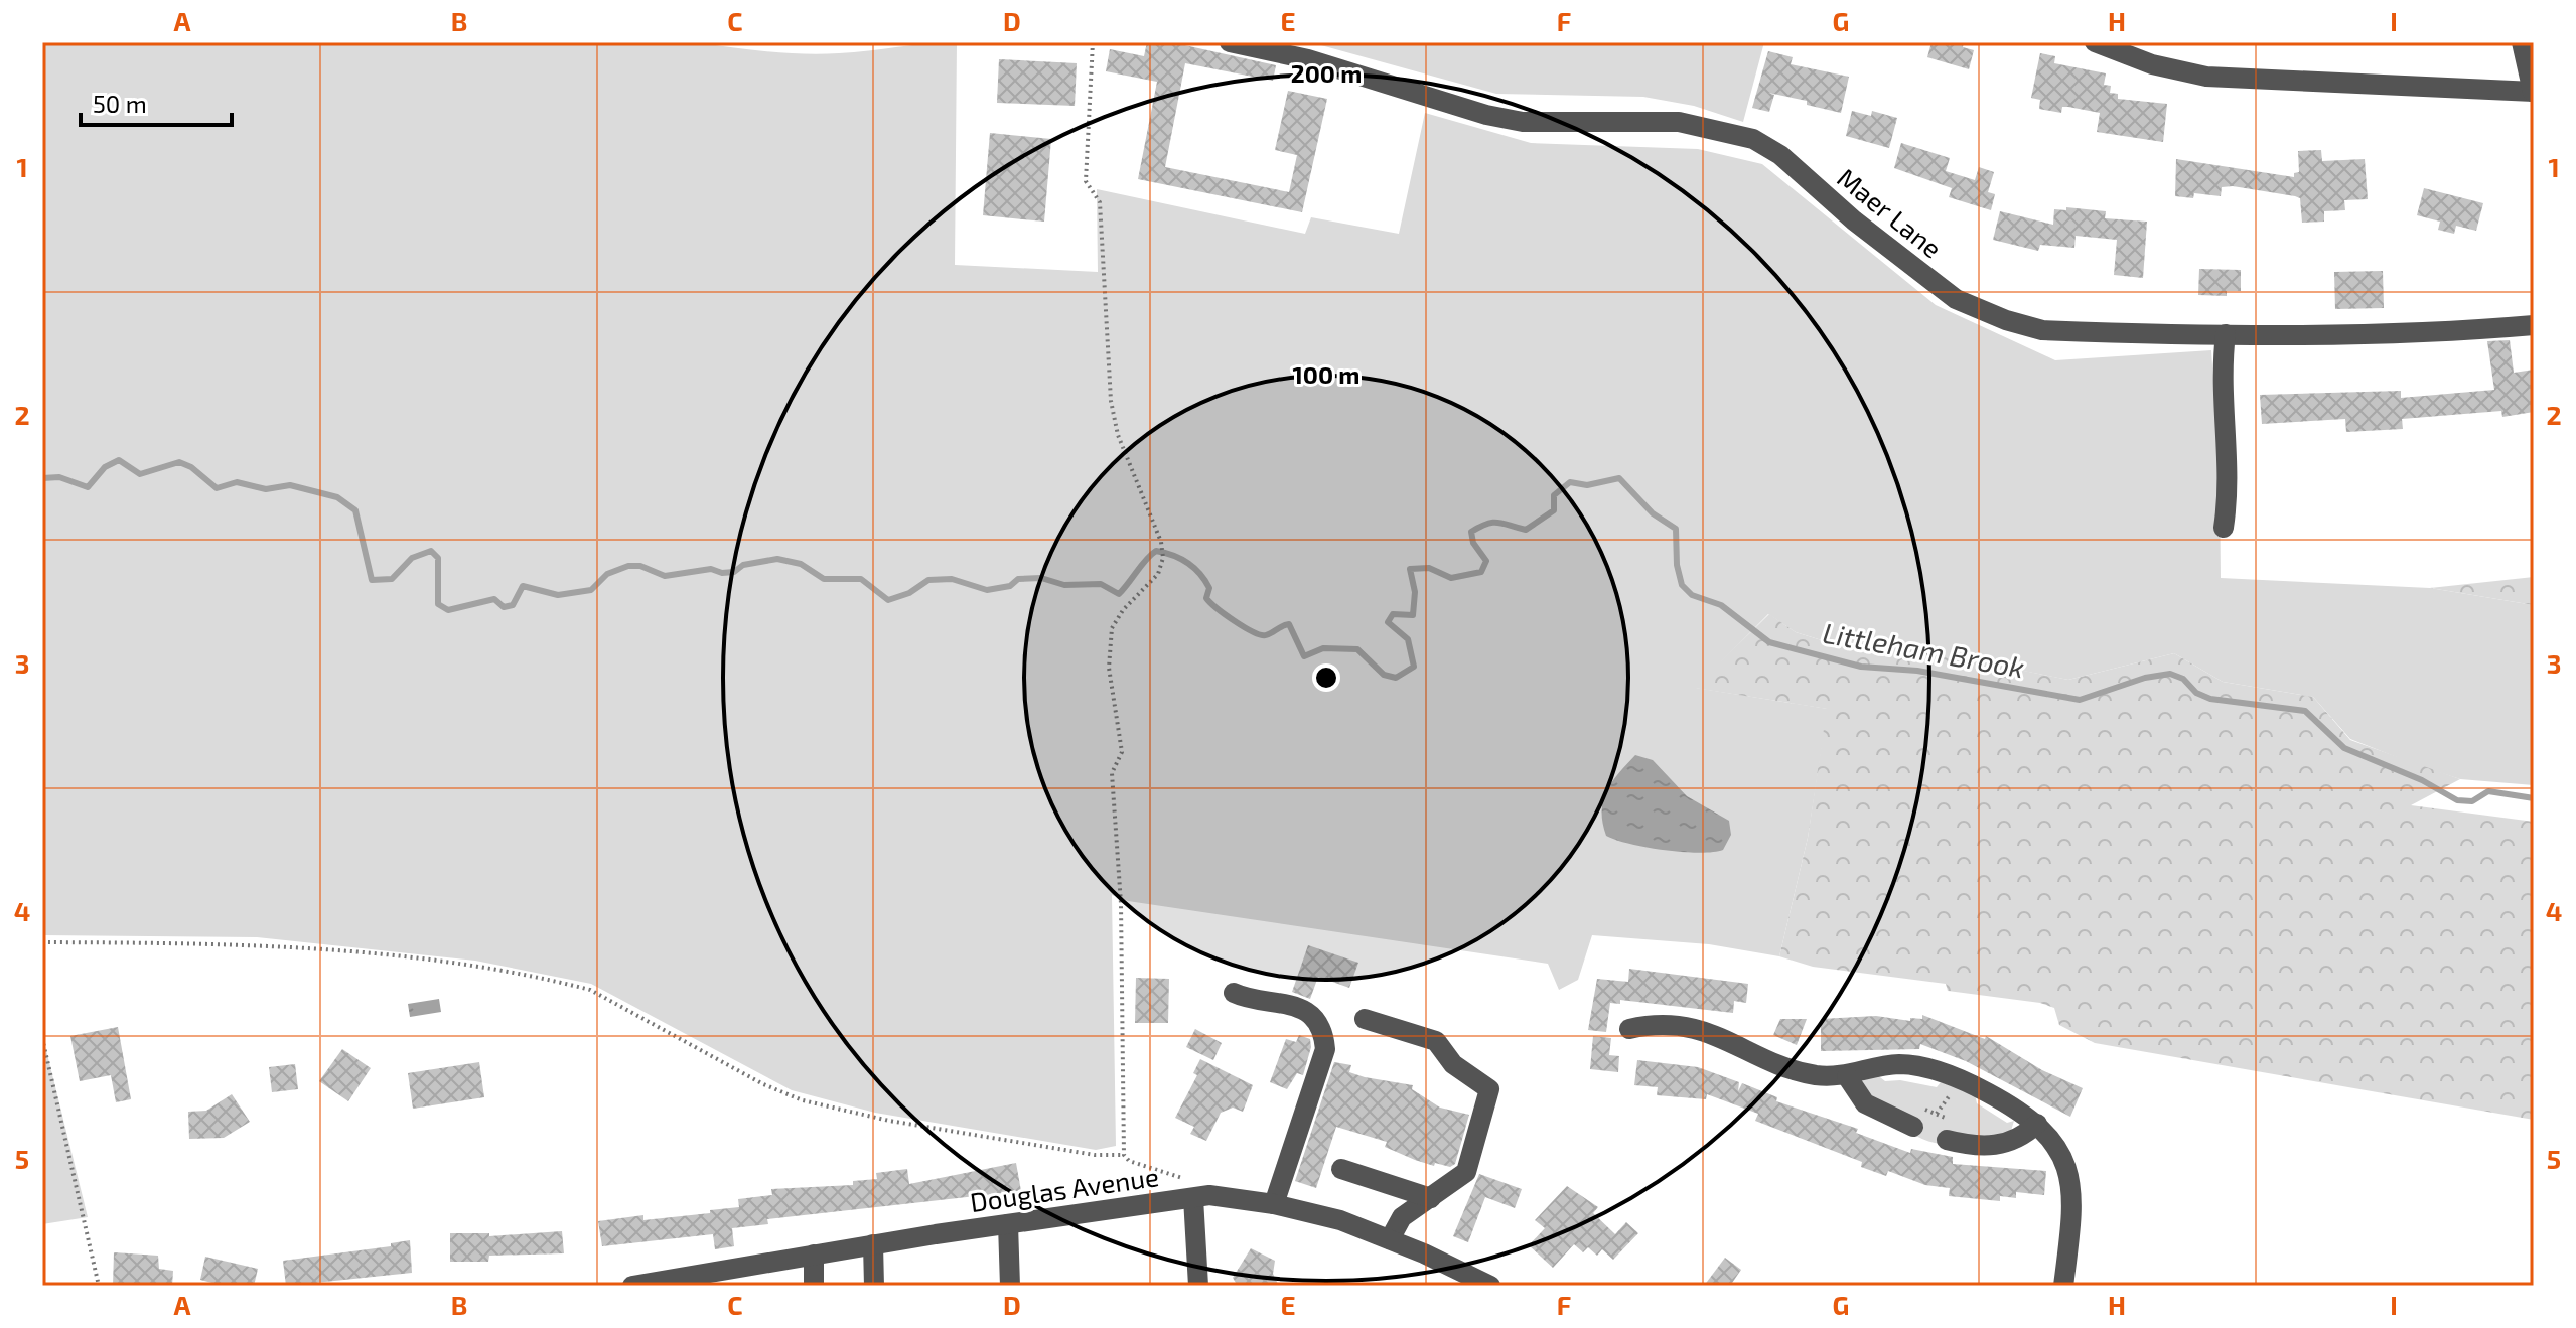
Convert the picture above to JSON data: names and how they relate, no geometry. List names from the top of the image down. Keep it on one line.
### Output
{"streets":{"street":["Maer Lane","Douglas Avenue"]},"water":["Littleham Brook"],"scale_bar":"50 m","grid":{"columns":["A","B","C","D","E","F","G","H","I"],"rows":["1","2","3","4","5"]},"rings":["200 m","100 m"]}
